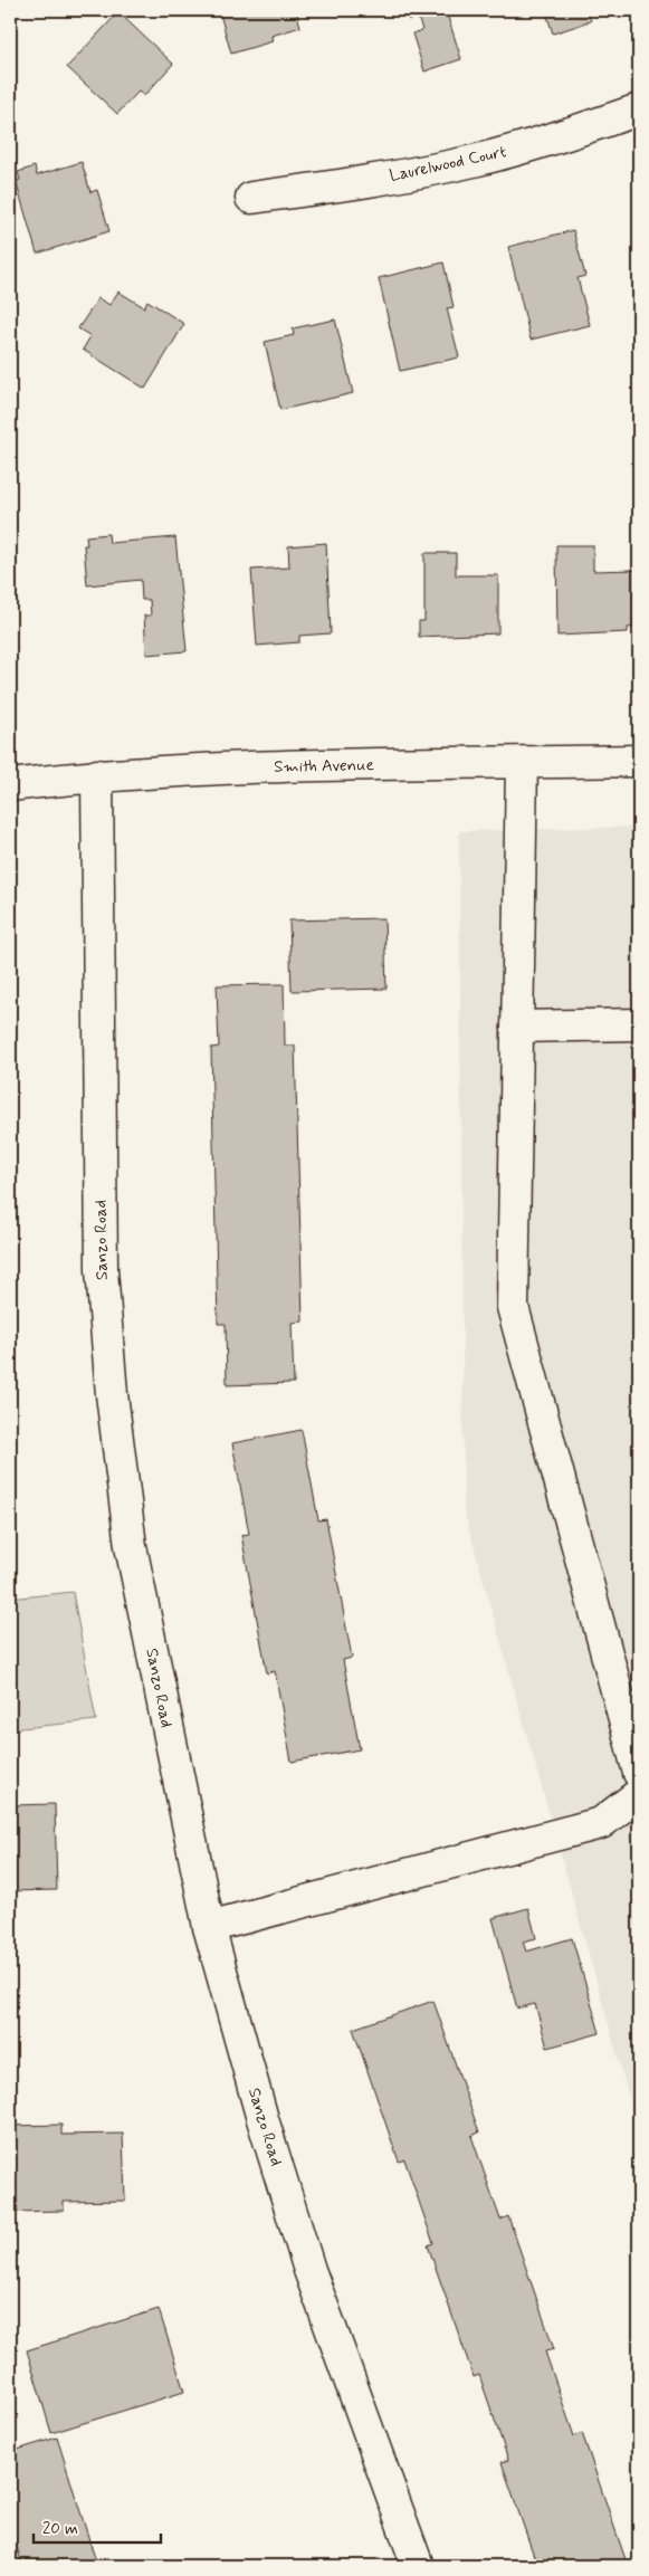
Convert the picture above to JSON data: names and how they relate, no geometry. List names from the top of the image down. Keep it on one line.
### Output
{"streets":{"street":["Laurelwood Court","Smith Avenue","Sanzo Road"]},"crossings":[["Smith Avenue","Sanzo Road"]],"scale_bar":"20 m"}
